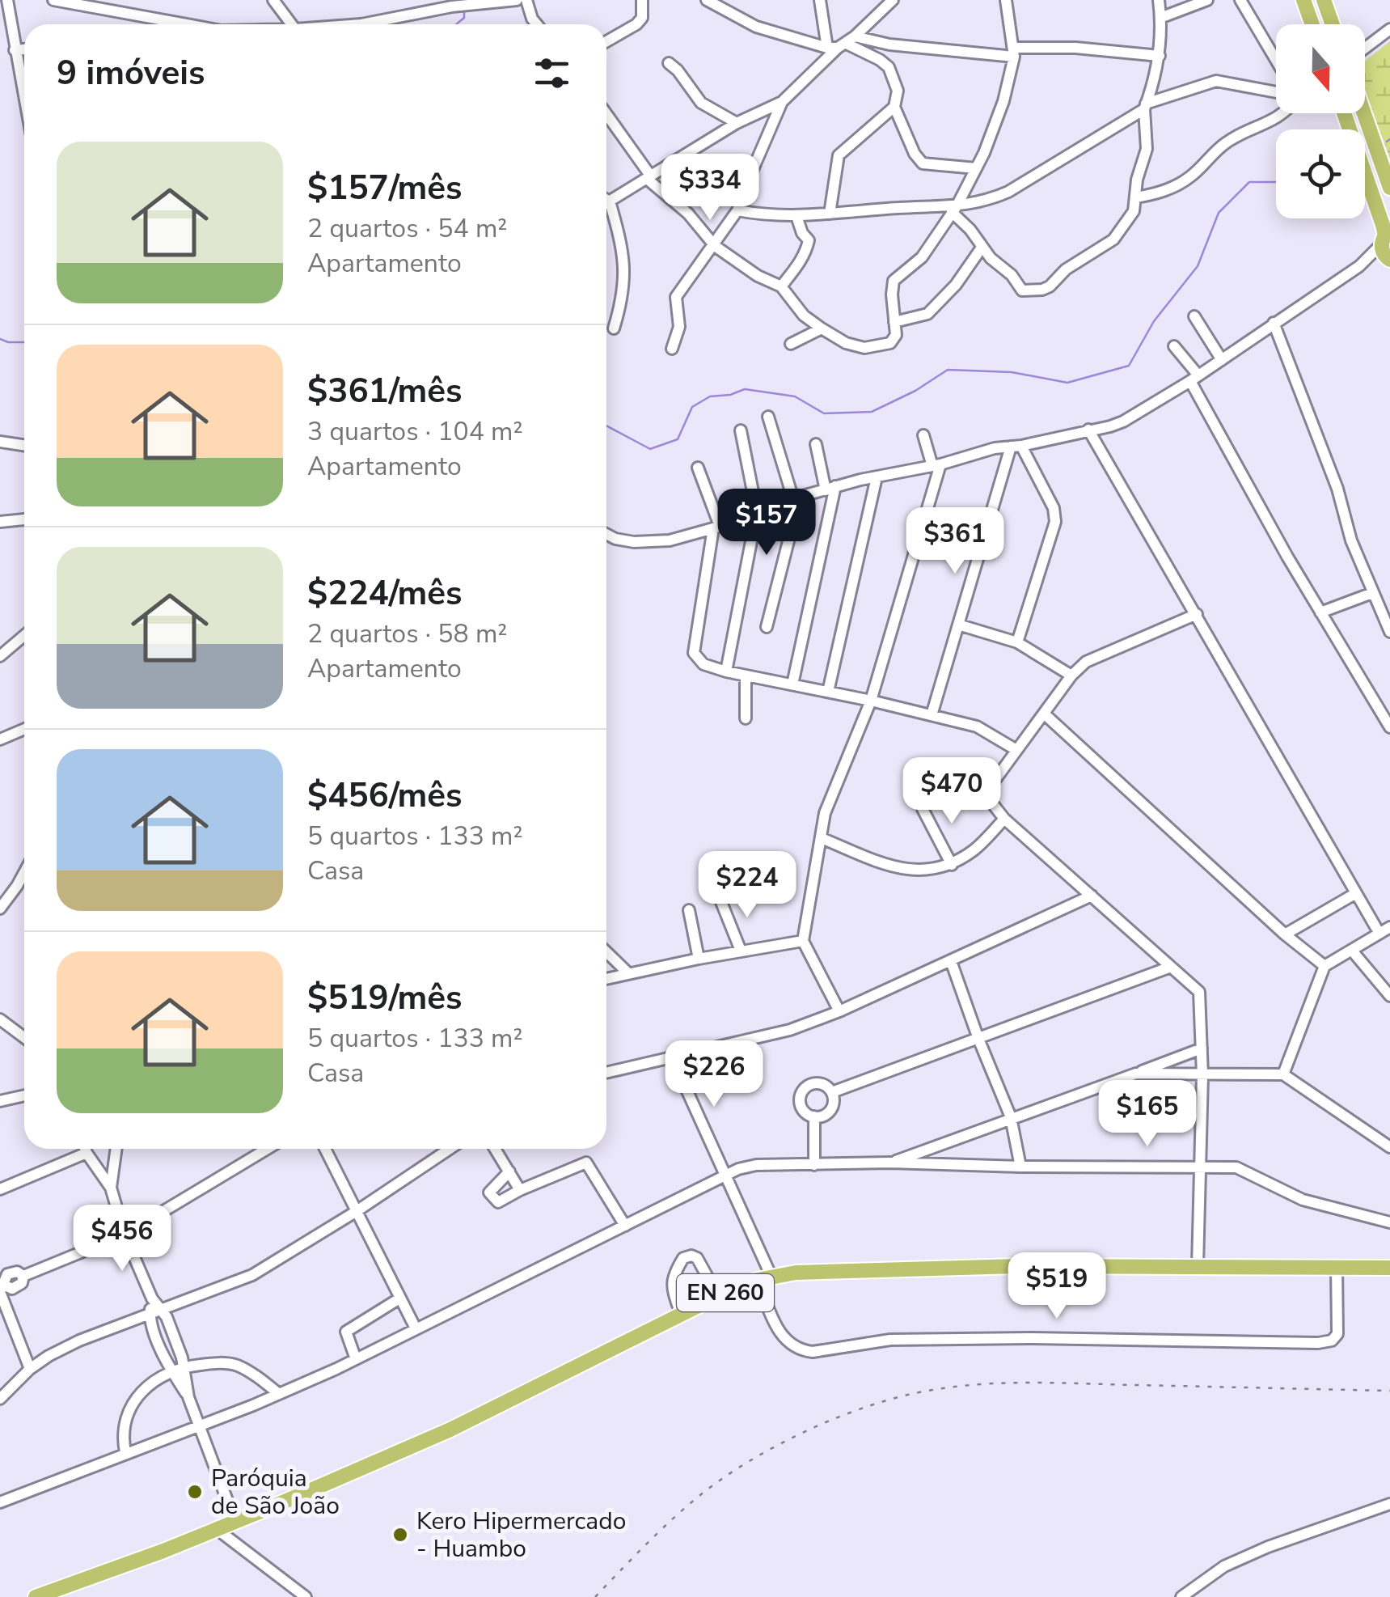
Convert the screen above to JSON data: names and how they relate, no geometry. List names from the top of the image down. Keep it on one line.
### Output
{"streets":{"main road":["EN 260"]},"places":["Paróquia de São João","Kero Hipermercado - Huambo"],"north":"bottom","page":{"heading":"9 imóveis","list":[{"name":"$157/mês","note":"2 quartos · 54 m² · Apartamento"},{"name":"$361/mês","note":"3 quartos · 104 m² · Apartamento"},{"name":"$224/mês","note":"2 quartos · 58 m² · Apartamento"},{"name":"$456/mês","note":"5 quartos · 133 m² · Casa"},{"name":"$519/mês","note":"5 quartos · 133 m² · Casa"}],"price":["$334","$157","$361","$470","$224","$226","$165","$456","$519"]}}
